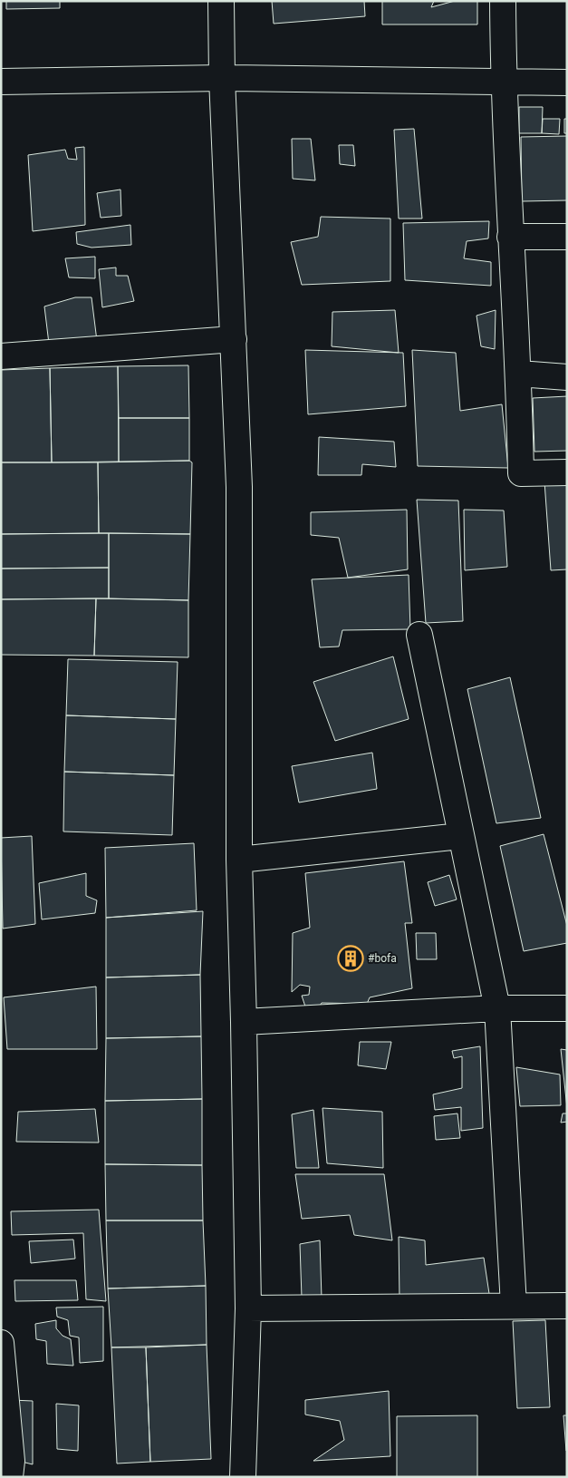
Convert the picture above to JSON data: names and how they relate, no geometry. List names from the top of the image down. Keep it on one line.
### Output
{"places":{"building":["#bofa"]}}
